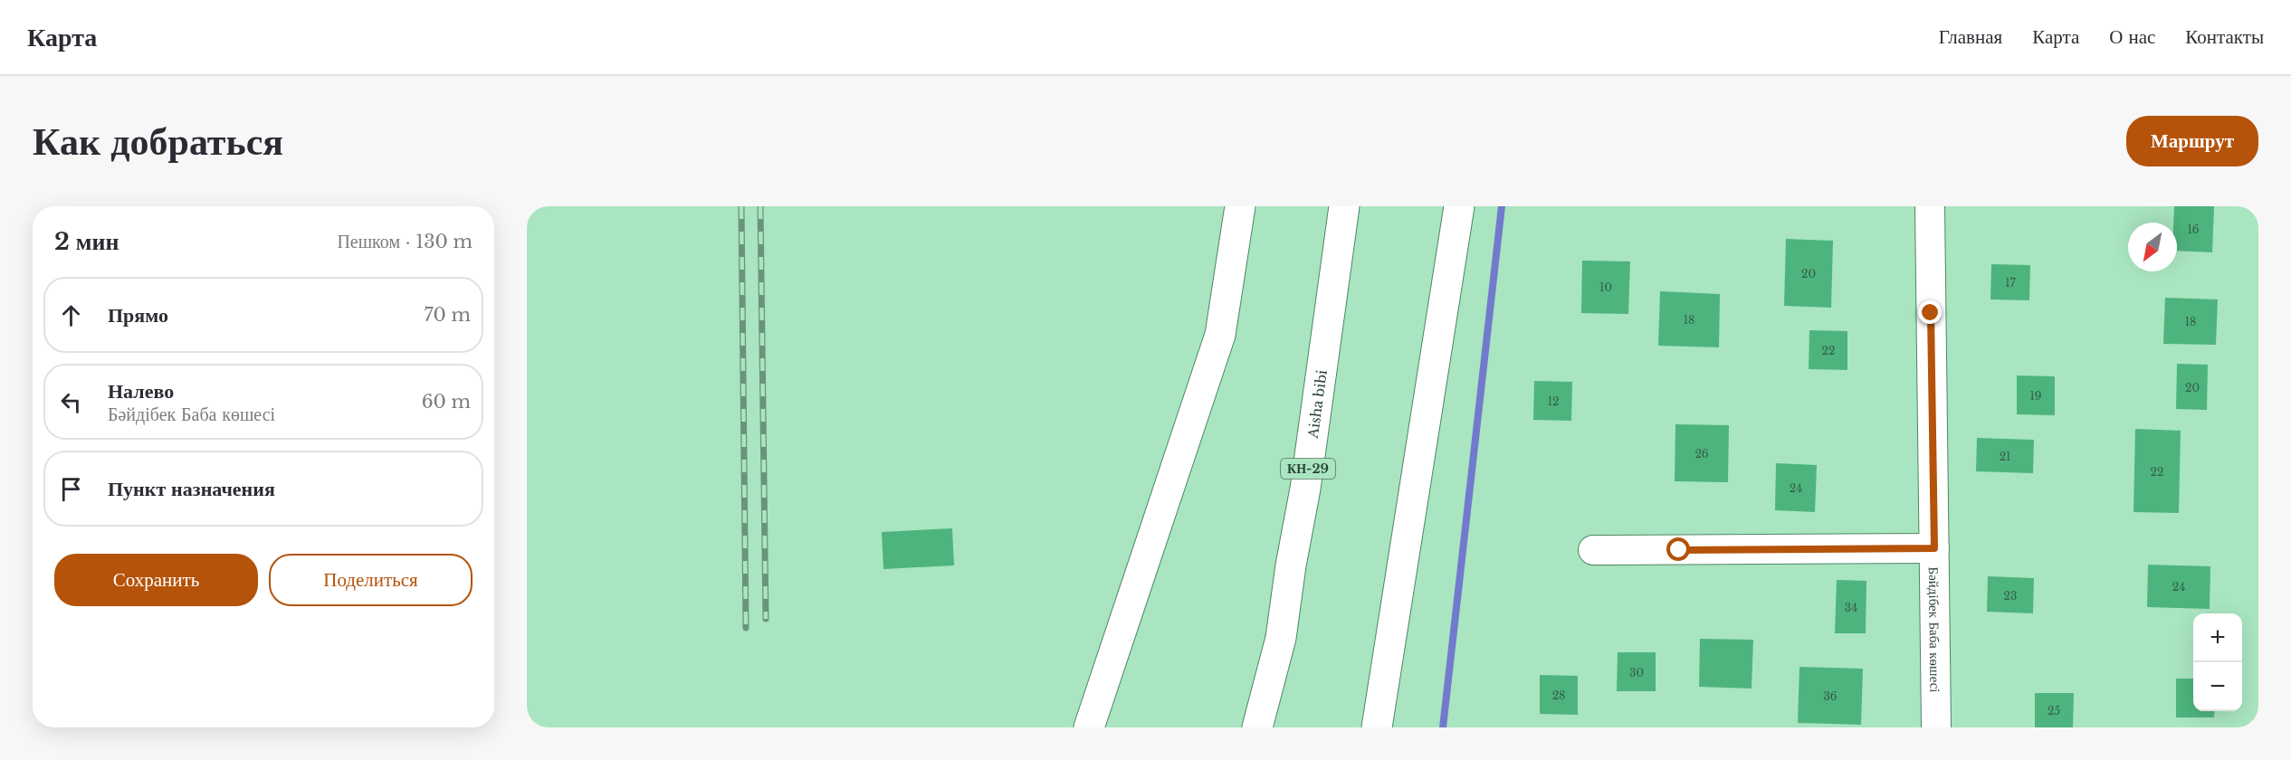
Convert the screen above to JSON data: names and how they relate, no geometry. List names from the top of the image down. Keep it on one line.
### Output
{"streets":{"main road":["Aisha bibi","КН-29"],"street":["Бәйдібек Баба көшесі"]},"house_numbers":["16","20","17","10","18","18","22","20","19","12","26","21","22","24","24","23","34","30","28","36","25"],"north":"bottom left","page":{"header":"Карта","nav":["Главная","Карта","О нас","Контакты"],"buttons":["Маршрут",["Сохранить","Поделиться"]],"title":"Как добраться","heading":["2 мин","Пешком · 130 m"],"list":[["Прямо","70 m"],["Налево","Бәйдібек Баба көшесі","60 m"],"Пункт назначения"],"map_buttons":["+","−"]}}
